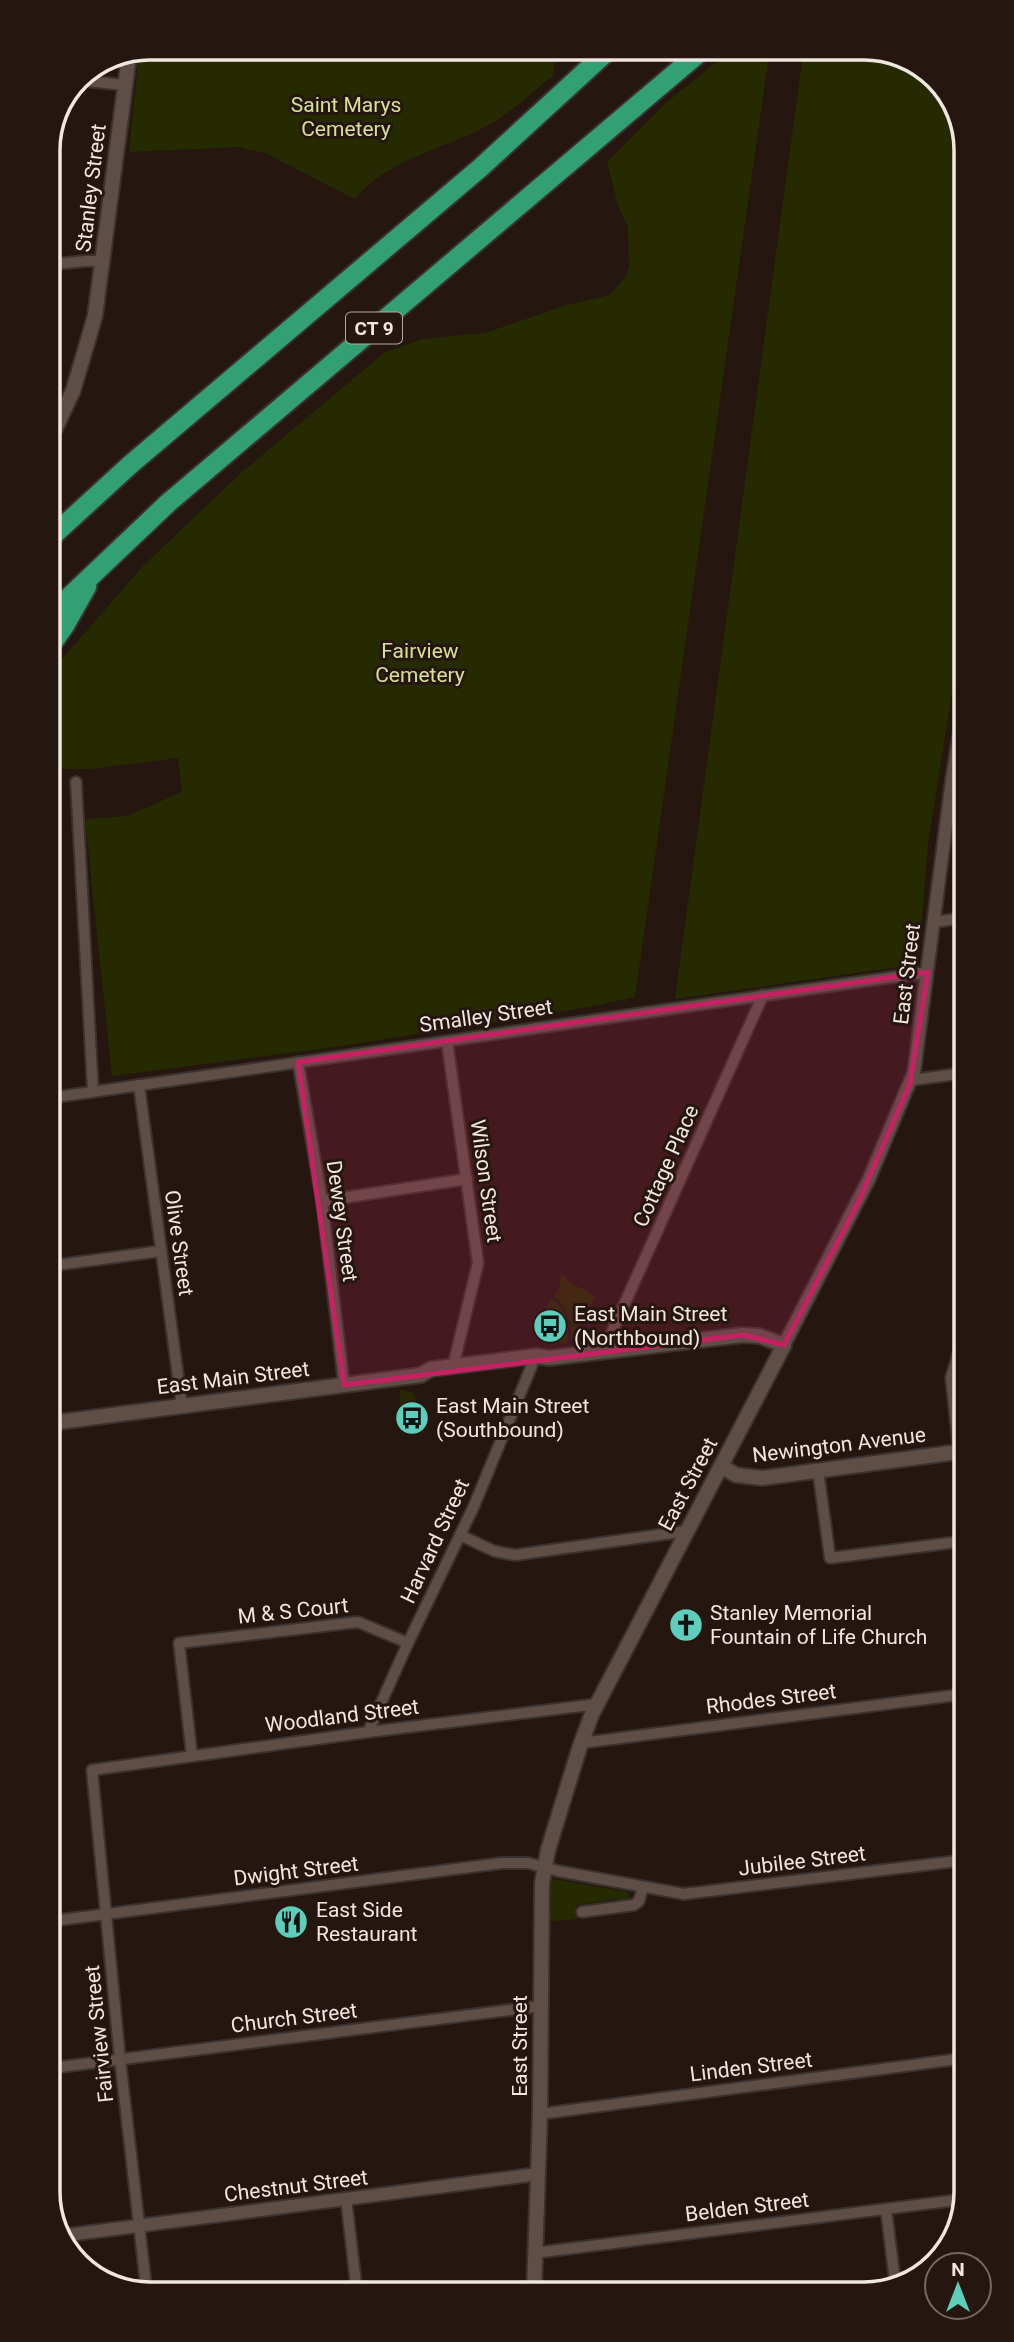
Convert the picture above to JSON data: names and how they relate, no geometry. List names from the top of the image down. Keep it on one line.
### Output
{"streets":{"highway":["CT 9"],"main road":["Stanley Street","East Street","East Main Street","Newington Avenue"],"street":["Smalley Street","Cottage Place","Wilson Street","Dewey Street","Olive Street","Harvard Street","M & S Court","Rhodes Street","Woodland Street","Jubilee Street","Dwight Street","Church Street","Fairview Street","Linden Street","Chestnut Street","Belden Street"]},"crossings":[["East Street","Smalley Street"],["East Street","East Main Street"],["East Street","Newington Avenue"],["East Street","Rhodes Street"],["East Street","Woodland Street"],["East Street","Jubilee Street"],["East Street","Dwight Street"],["East Street","Church Street"],["East Street","Linden Street"],["East Street","Chestnut Street"],["East Street","Belden Street"],["Smalley Street","Cottage Place"],["Smalley Street","Wilson Street"],["Smalley Street","Dewey Street"],["Smalley Street","Olive Street"],["Cottage Place","East Main Street"],["Wilson Street","East Main Street"],["Dewey Street","East Main Street"],["Olive Street","East Main Street"],["East Main Street","Harvard Street"],["Harvard Street","M & S Court"],["Harvard Street","Woodland Street"],["M & S Court","Woodland Street"],["Woodland Street","Fairview Street"],["Jubilee Street","Dwight Street"],["Dwight Street","Fairview Street"],["Church Street","Fairview Street"],["Fairview Street","Chestnut Street"]],"parks":["Saint Marys Cemetery","Fairview Cemetery"],"places":{"bus stop":["East Main Street (Northbound)","East Main Street (Southbound)"],"church":["Stanley Memorial Fountain of Life Church"],"restaurant":["East Side Restaurant"]},"north":"top"}
